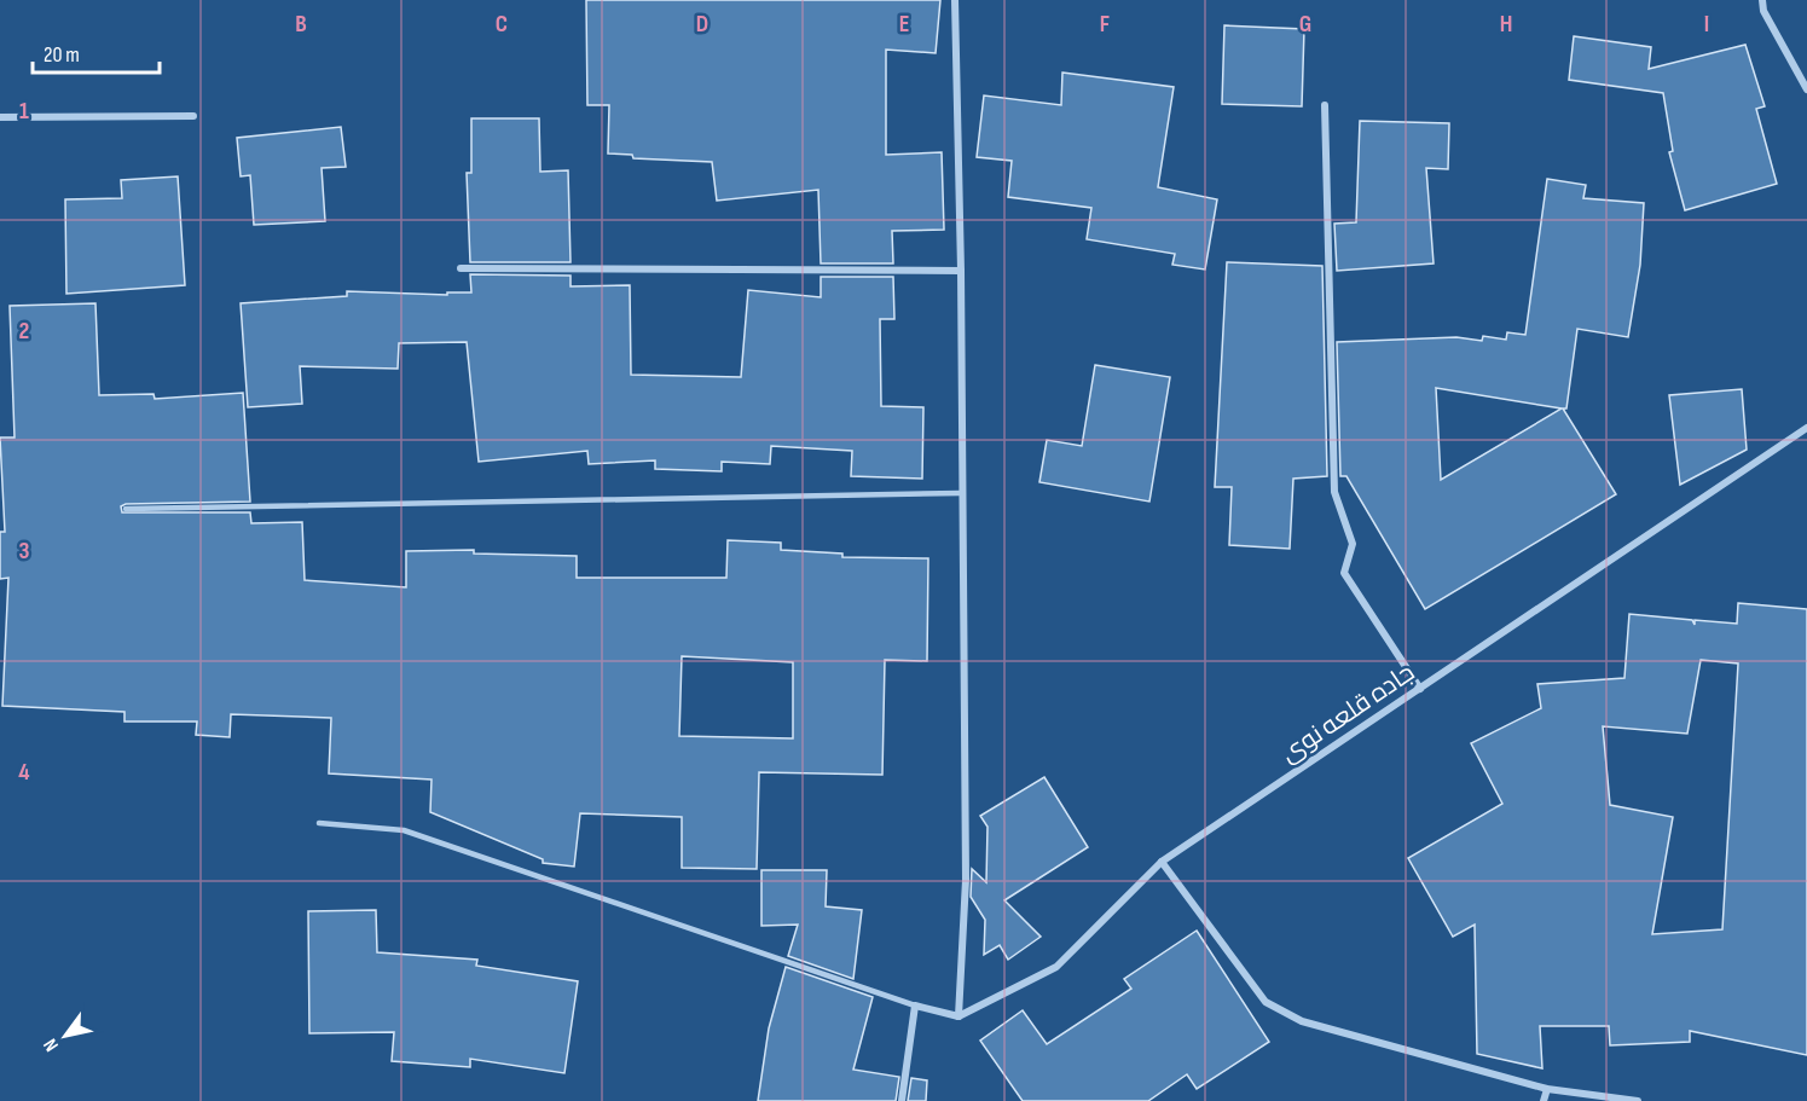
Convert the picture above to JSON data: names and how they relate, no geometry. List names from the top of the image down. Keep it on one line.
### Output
{"streets":{"street":["جاده قلعه نوی"]},"scale_bar":"20 m","north":"bottom left","grid":{"columns":["B","C","D","E","F","G","H","I"],"rows":["1","2","3","4"]}}
